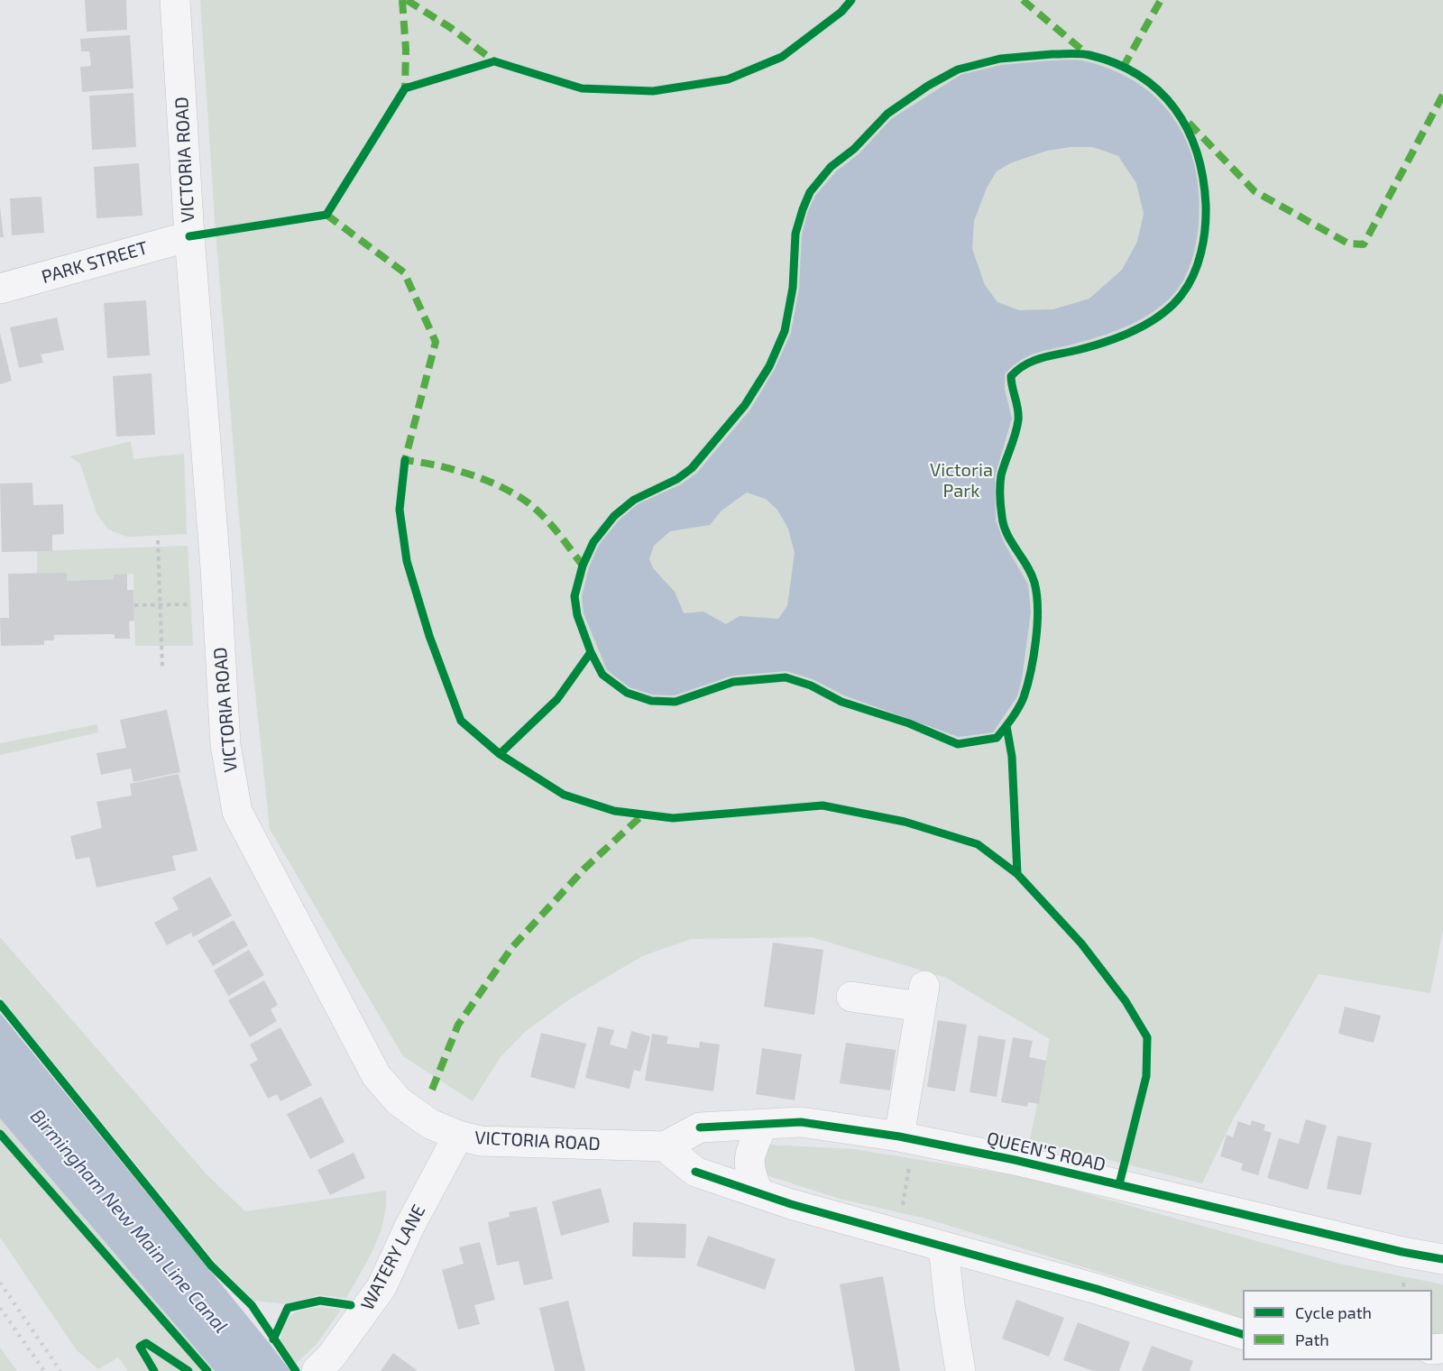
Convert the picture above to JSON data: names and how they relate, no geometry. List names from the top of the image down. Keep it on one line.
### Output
{"streets":{"street":["VICTORIA ROAD","PARK STREET","QUEEN'S ROAD","WATERY LANE"]},"crossings":[["VICTORIA ROAD","PARK STREET"],["VICTORIA ROAD","QUEEN'S ROAD"],["VICTORIA ROAD","WATERY LANE"]],"water":["Birmingham New Main Line Canal"],"parks":["Victoria Park"],"legend":["Cycle path","Path"]}
